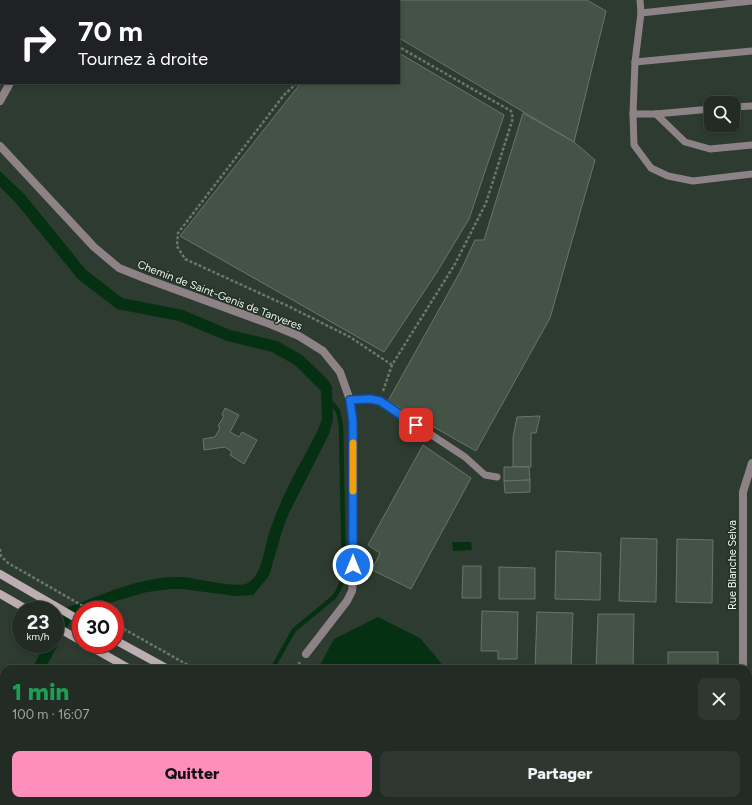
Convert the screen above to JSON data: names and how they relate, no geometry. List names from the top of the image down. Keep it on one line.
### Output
{"streets":{"street":["Chemin de Saint-Genis de Tanyeres","Rue Blanche Selva"]},"page":{"turn":["70 m","Tournez à droite"],"speed":"23 km/h","limit":"30","heading":["1 min","100 m · 16:07"],"buttons":["Quitter","Partager"]}}
